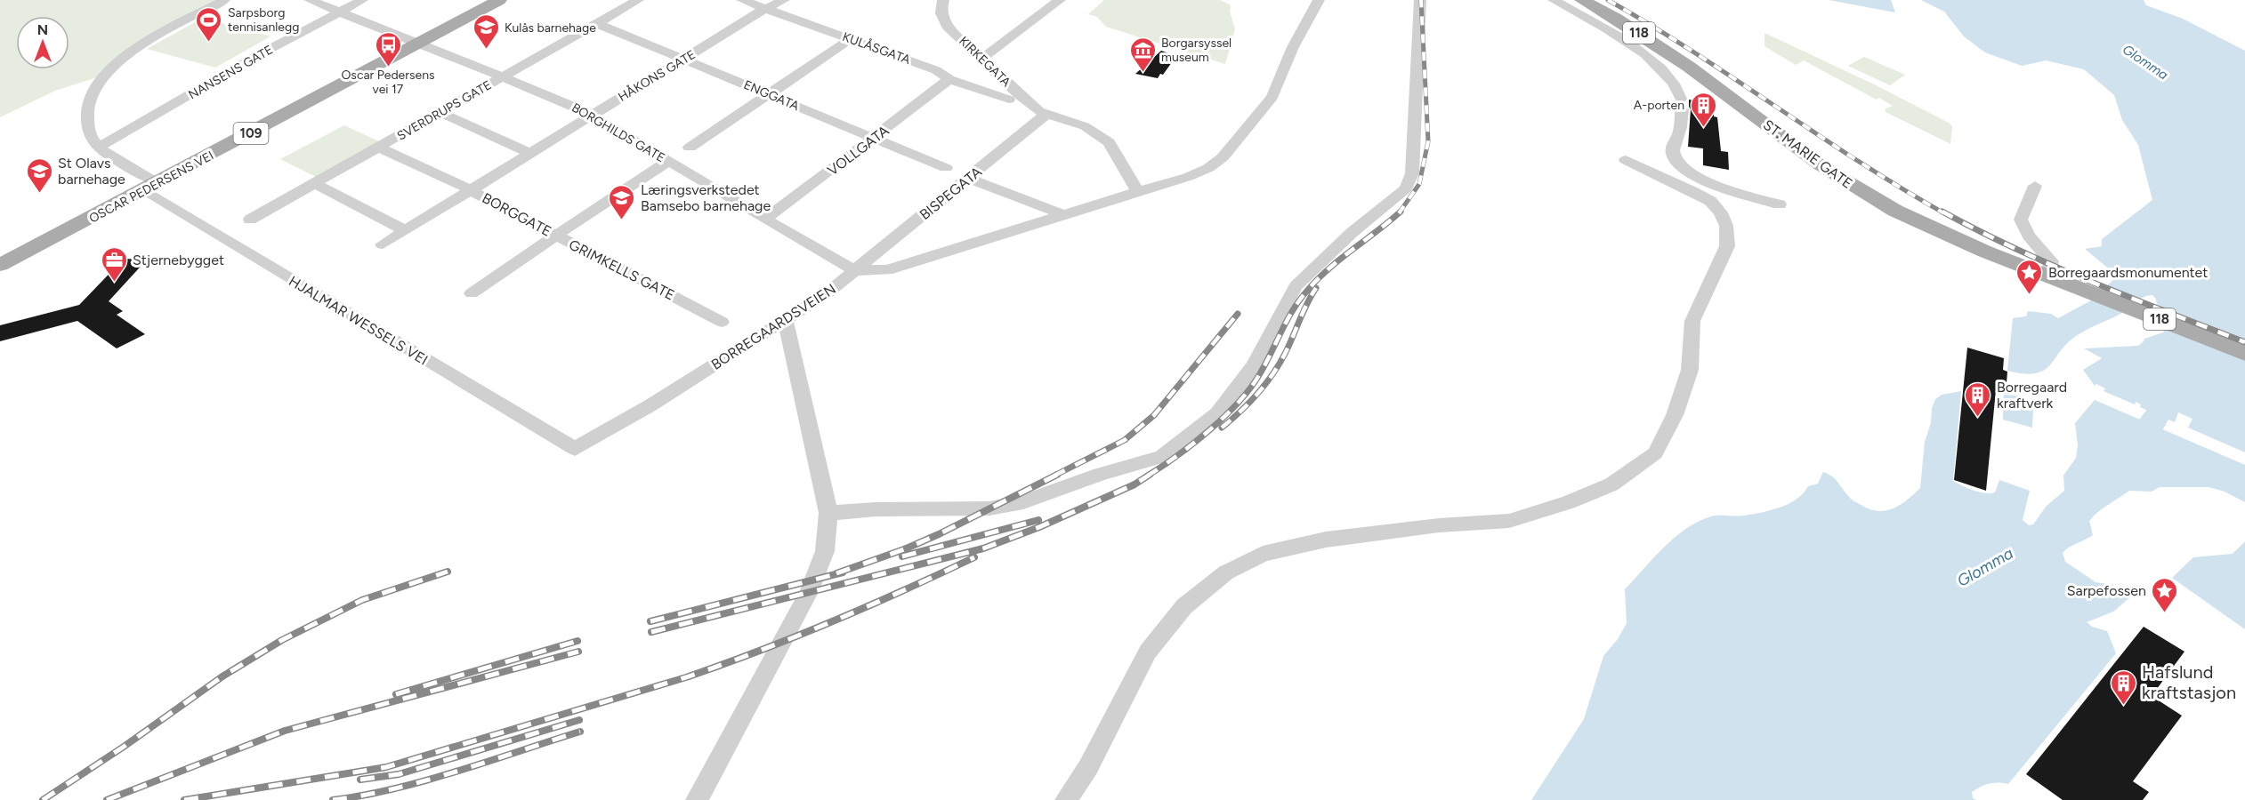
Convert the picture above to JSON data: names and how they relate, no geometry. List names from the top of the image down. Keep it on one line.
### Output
{"streets":{"main road":["118","109","ST. MARIE GATE","OSCAR PEDERSENS VEI"],"street":["KULÅSGATA","KIRKEGATA","NANSENS GATE","HÅKONS GATE","ENGGATA","SVERDRUPS GATE","BORGHILDS GATE","VOLLGATA","BISPEGATA","BORGGATE","GRIMKELLS GATE","HJALMAR WESSELS VEI","BORREGAARDSVEIEN"]},"crossings":[["KULÅSGATA","HÅKONS GATE"],["KULÅSGATA","VOLLGATA"],["KIRKEGATA","BISPEGATA"],["NANSENS GATE","BORGHILDS GATE"],["NANSENS GATE","HJALMAR WESSELS VEI"],["HÅKONS GATE","ENGGATA"],["HÅKONS GATE","BORGHILDS GATE"],["HÅKONS GATE","BORGGATE"],["ENGGATA","SVERDRUPS GATE"],["ENGGATA","VOLLGATA"],["SVERDRUPS GATE","BORGHILDS GATE"],["BORGHILDS GATE","VOLLGATA"],["BORGHILDS GATE","OSCAR PEDERSENS VEI"],["BORGHILDS GATE","BISPEGATA"],["BORGHILDS GATE","BORGGATE"],["BORGHILDS GATE","BORREGAARDSVEIEN"],["OSCAR PEDERSENS VEI","HJALMAR WESSELS VEI"],["BISPEGATA","BORREGAARDSVEIEN"],["BORGGATE","GRIMKELLS GATE"],["HJALMAR WESSELS VEI","BORREGAARDSVEIEN"]],"water":["Glomma"],"places":{"sports":["Sarpsborg tennisanlegg"],"school or university":["Kulås barnehage","St Olavs barnehage","Læringsverkstedet Bamsebo barnehage"],"bus stop":["Oscar Pedersens vei 17"],"museum":["Borgarsyssel museum"],"building":["A-porten","Borregaard kraftverk","Hafslund kraftstasjon"],"office":["Stjernebygget"],"place":["Borregaardsmonumentet","Sarpefossen"]},"north":"top"}
